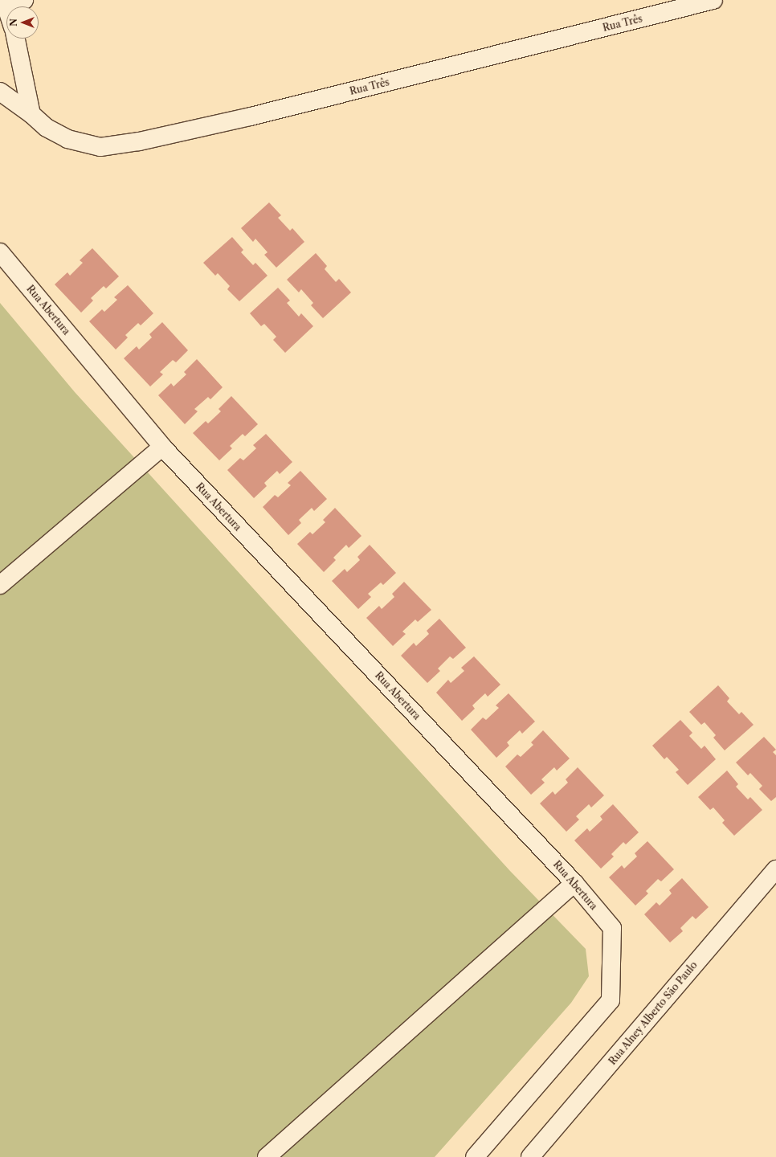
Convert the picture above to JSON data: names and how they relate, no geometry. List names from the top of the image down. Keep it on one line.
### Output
{"streets":{"street":["Rua Três","Rua Abertura","Rua Alney Alberto São Paulo"]},"north":"left"}
